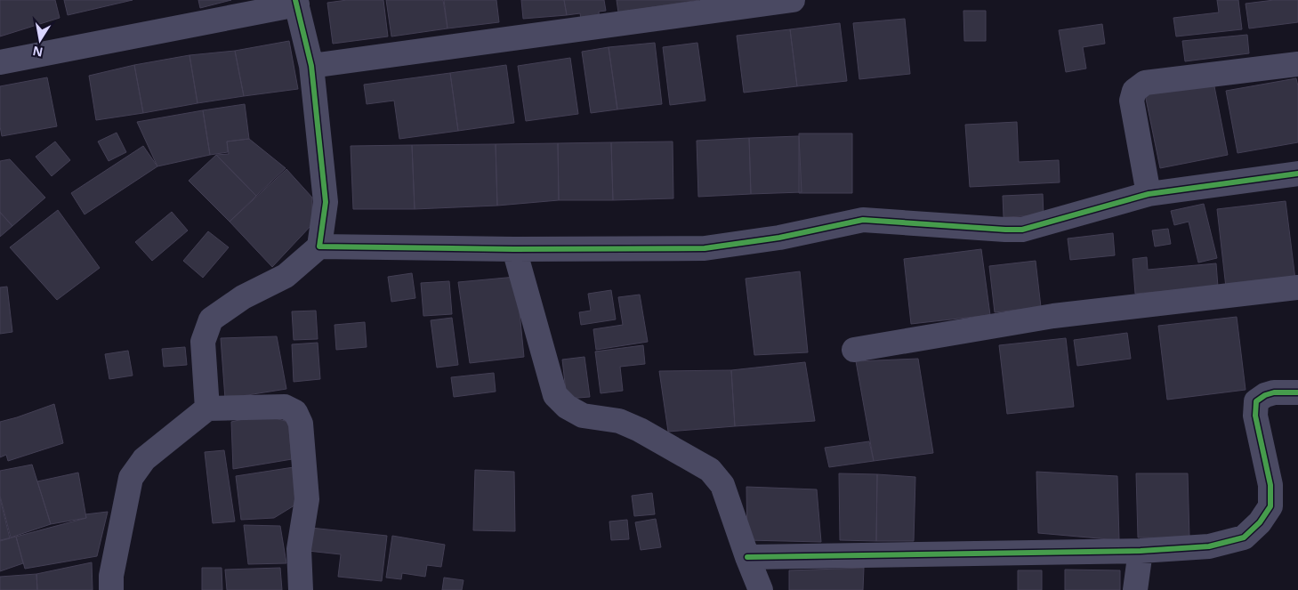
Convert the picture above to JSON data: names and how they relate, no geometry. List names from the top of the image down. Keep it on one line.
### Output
{"north":"bottom"}
